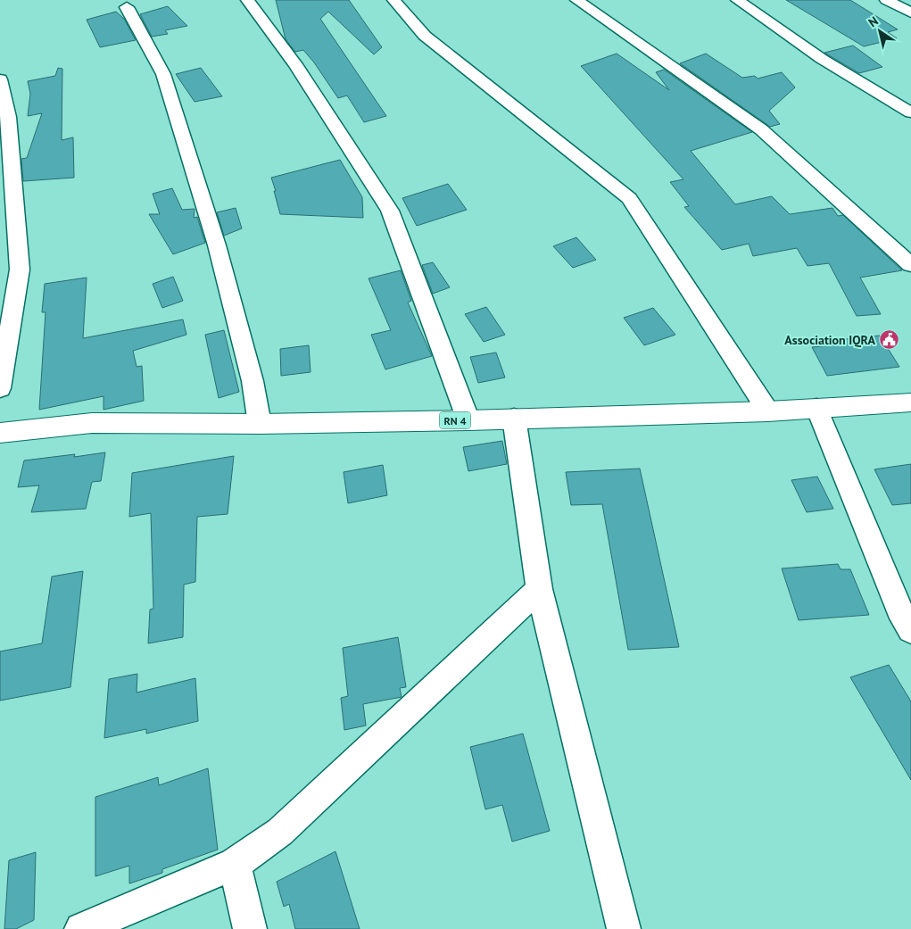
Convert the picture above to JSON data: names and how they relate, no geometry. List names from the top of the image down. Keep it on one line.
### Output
{"streets":{"main road":["RN 4"]},"places":{"public building":["Association IQRA"]},"north":"top left"}
